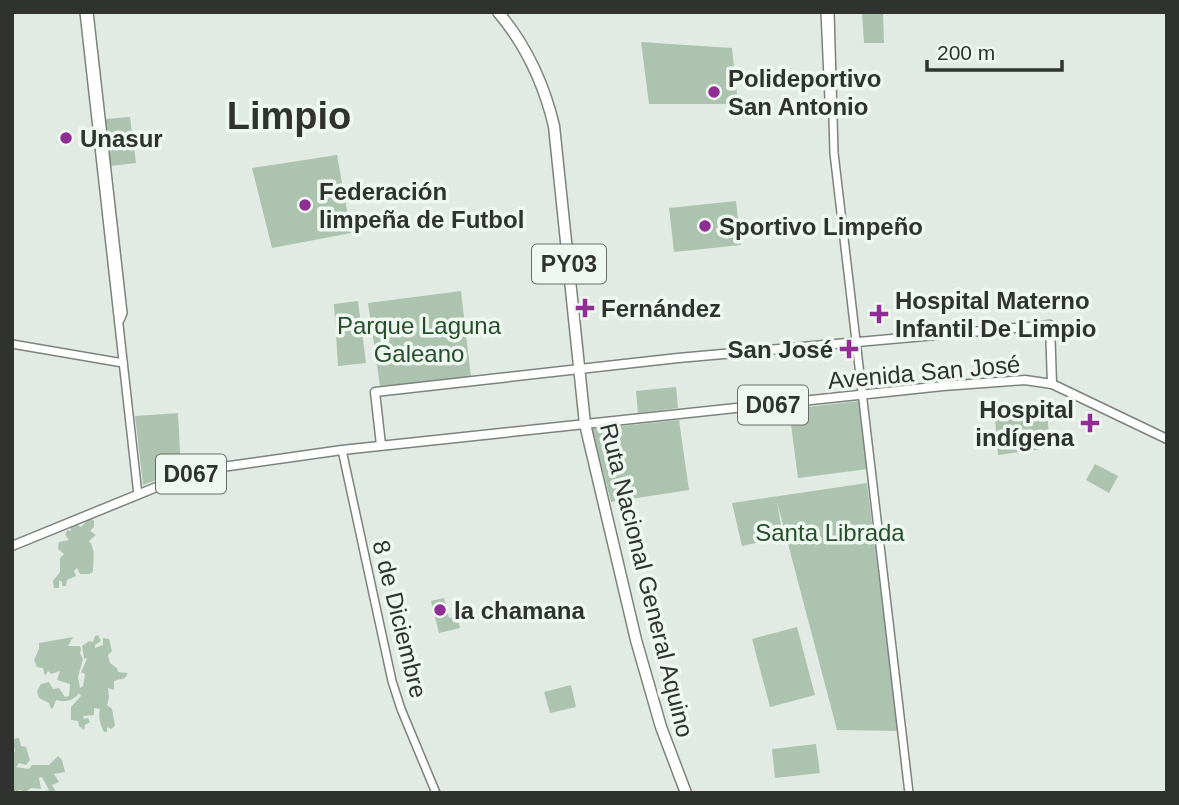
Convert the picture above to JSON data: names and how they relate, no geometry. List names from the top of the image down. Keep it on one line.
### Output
{"streets":{"highway":["PY03","Ruta Nacional General Aquino"],"main road":["Avenida San José","D067"],"street":["8 de Diciembre"]},"crossings":[["Avenida San José","D067"],["Avenida San José","Ruta Nacional General Aquino"],["D067","Ruta Nacional General Aquino"],["D067","8 de Diciembre"]],"districts":["Limpio"],"parks":["Parque Laguna Galeano","Santa Librada"],"places":{"other":["Polideportivo San Antonio","Unasur","Federación limpeña de Futbol","Sportivo Limpeño","la chamana"],"health":["Fernández","Hospital Materno Infantil De Limpio","San José","Hospital indígena"]},"scale_bar":"200 m"}
